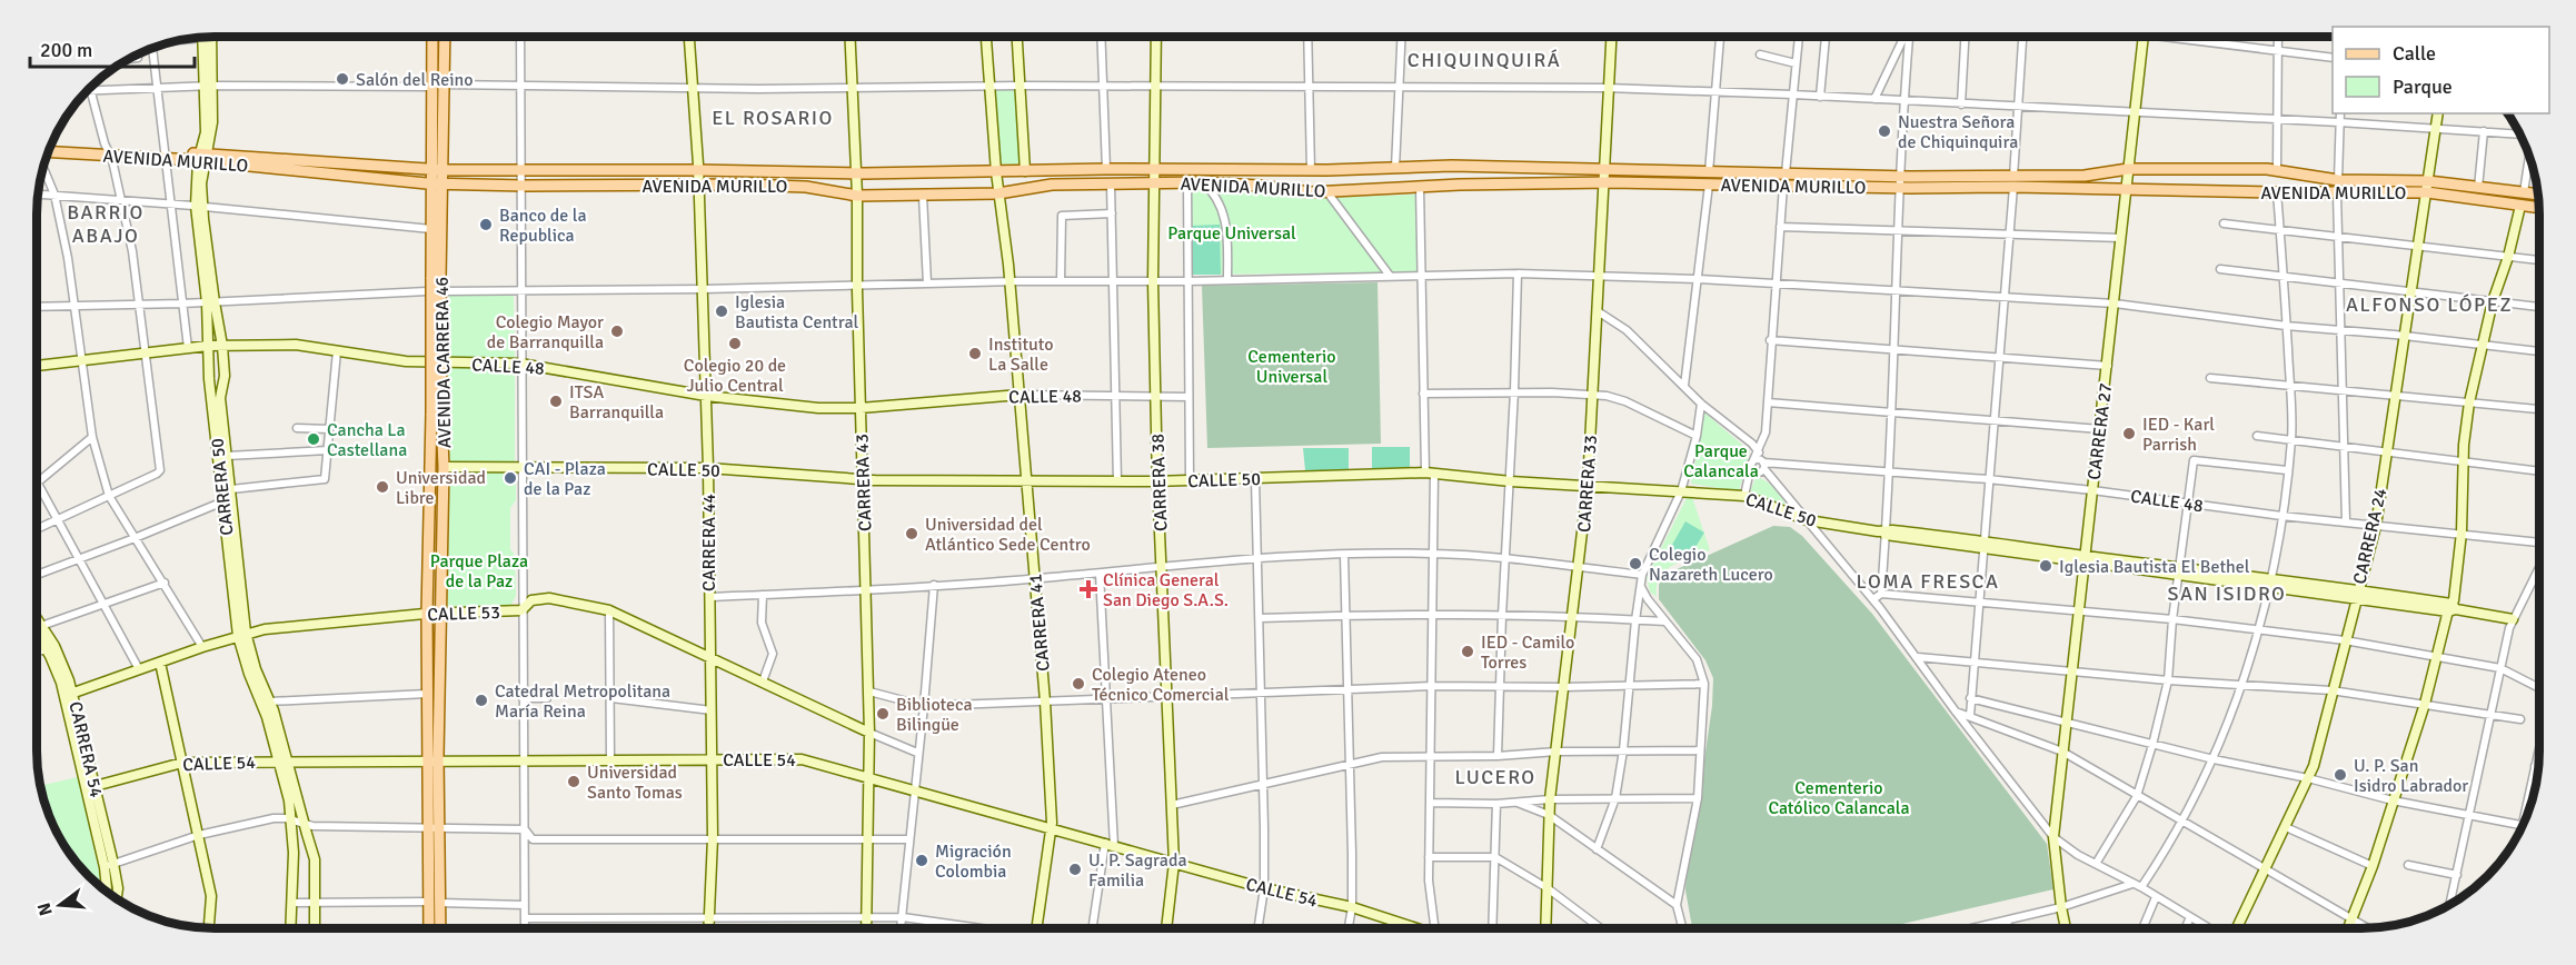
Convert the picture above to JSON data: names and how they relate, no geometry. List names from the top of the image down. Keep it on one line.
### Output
{"streets":{"main road":["AVENIDA MURILLO","AVENIDA CARRERA 46"],"street":["CALLE 48","CARRERA 27","CALLE 50","CARRERA 43","CARRERA 38","CARRERA 33","CARRERA 50","CARRERA 24","CARRERA 44","CALLE 53","CARRERA 41","CARRERA 54","CALLE 54"]},"crossings":[["AVENIDA MURILLO","AVENIDA CARRERA 46"],["AVENIDA MURILLO","CARRERA 27"],["AVENIDA MURILLO","CARRERA 43"],["AVENIDA MURILLO","CARRERA 38"],["AVENIDA MURILLO","CARRERA 33"],["AVENIDA MURILLO","CARRERA 50"],["AVENIDA MURILLO","CARRERA 24"],["AVENIDA MURILLO","CARRERA 44"],["AVENIDA MURILLO","CARRERA 41"],["AVENIDA CARRERA 46","CALLE 50"],["AVENIDA CARRERA 46","CALLE 53"],["AVENIDA CARRERA 46","CALLE 54"],["CALLE 48","CARRERA 27"],["CALLE 48","CARRERA 43"],["CALLE 48","CARRERA 38"],["CALLE 48","CARRERA 50"],["CALLE 48","CARRERA 24"],["CALLE 48","CARRERA 44"],["CALLE 48","CARRERA 41"],["CARRERA 27","CALLE 50"],["CALLE 50","CARRERA 43"],["CALLE 50","CARRERA 38"],["CALLE 50","CARRERA 33"],["CALLE 50","CARRERA 24"],["CALLE 50","CARRERA 44"],["CALLE 50","CARRERA 41"],["CARRERA 43","CALLE 53"],["CARRERA 43","CALLE 54"],["CARRERA 38","CALLE 54"],["CARRERA 50","CALLE 53"],["CARRERA 50","CALLE 54"],["CARRERA 44","CALLE 53"],["CARRERA 44","CALLE 54"],["CALLE 53","CARRERA 54"],["CARRERA 41","CALLE 54"],["CARRERA 54","CALLE 54"]],"districts":["CHIQUINQUIRÁ","EL ROSARIO","BARRIO ABAJO","ALFONSO LÓPEZ","LOMA FRESCA","SAN ISIDRO","LUCERO"],"parks":["Parque Universal","Cementerio Universal","Parque Calancala","Parque Plaza de la Paz","Cementerio Católico Calancala"],"places":{"other":["Salón del Reino","Nuestra Señora de Chiquinquira","Banco de la Republica","Iglesia Bautista Central","Colegio Mayor de Barranquilla","Colegio 20 de Julio Central","Instituto La Salle","ITSA Barranquilla","IED - Karl Parrish","Cancha La Castellana","CAI - Plaza de la Paz","Universidad Libre","Universidad del Atlántico Sede Centro","Colegio Nazareth Lucero","Iglesia Bautista El Bethel","IED - Camilo Torres","Colegio Ateneo Técnico Comercial","Catedral Metropolitana María Reina","Biblioteca Bilingüe","U. P. San Isidro Labrador","Universidad Santo Tomas","Migración Colombia","U. P. Sagrada Familia"],"health":["Clínica General San Diego S.A.S."]},"legend":["Calle","Parque"],"scale_bar":"200 m","north":"left"}
